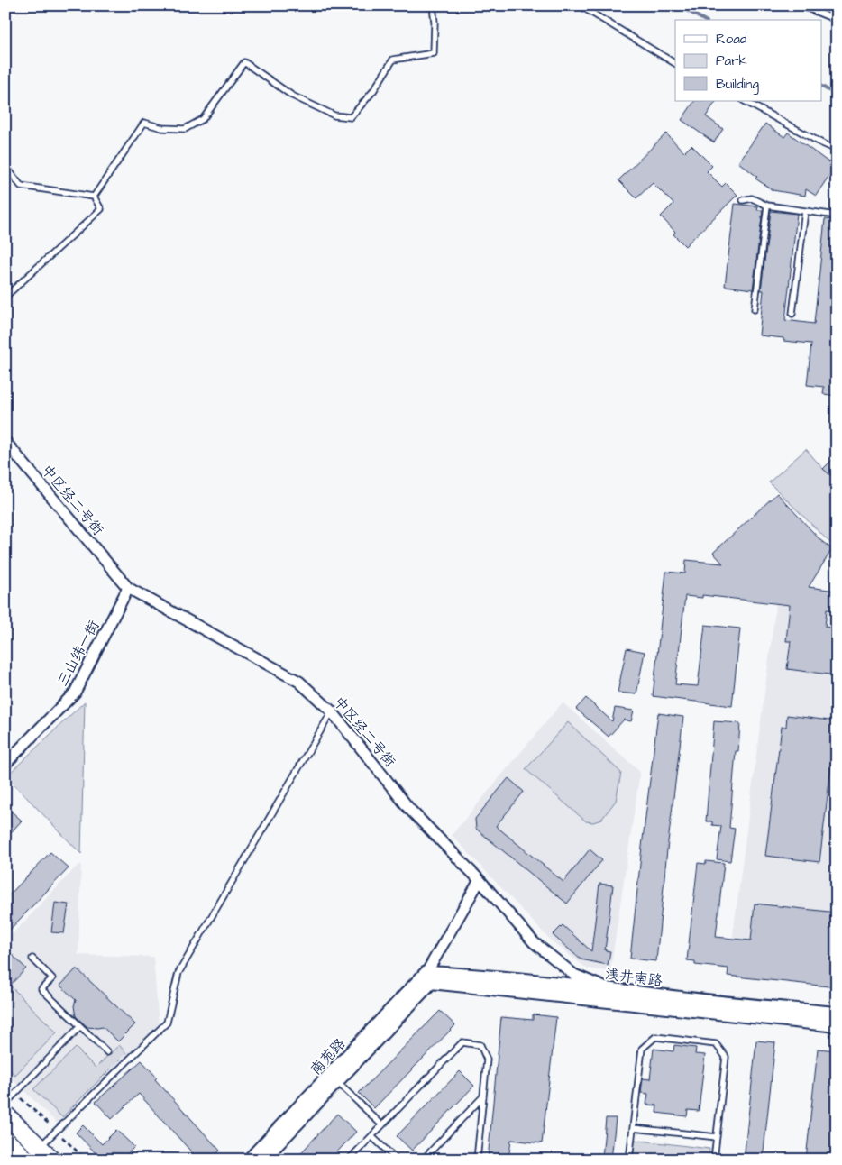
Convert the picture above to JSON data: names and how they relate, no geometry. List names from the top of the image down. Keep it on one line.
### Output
{"streets":{"street":["中区经二号街","三山纬一街","浅井南路","南苑路"]},"crossings":[["中区经二号街","三山纬一街"],["中区经二号街","浅井南路"],["浅井南路","南苑路"]],"legend":["Road","Park","Building"]}
